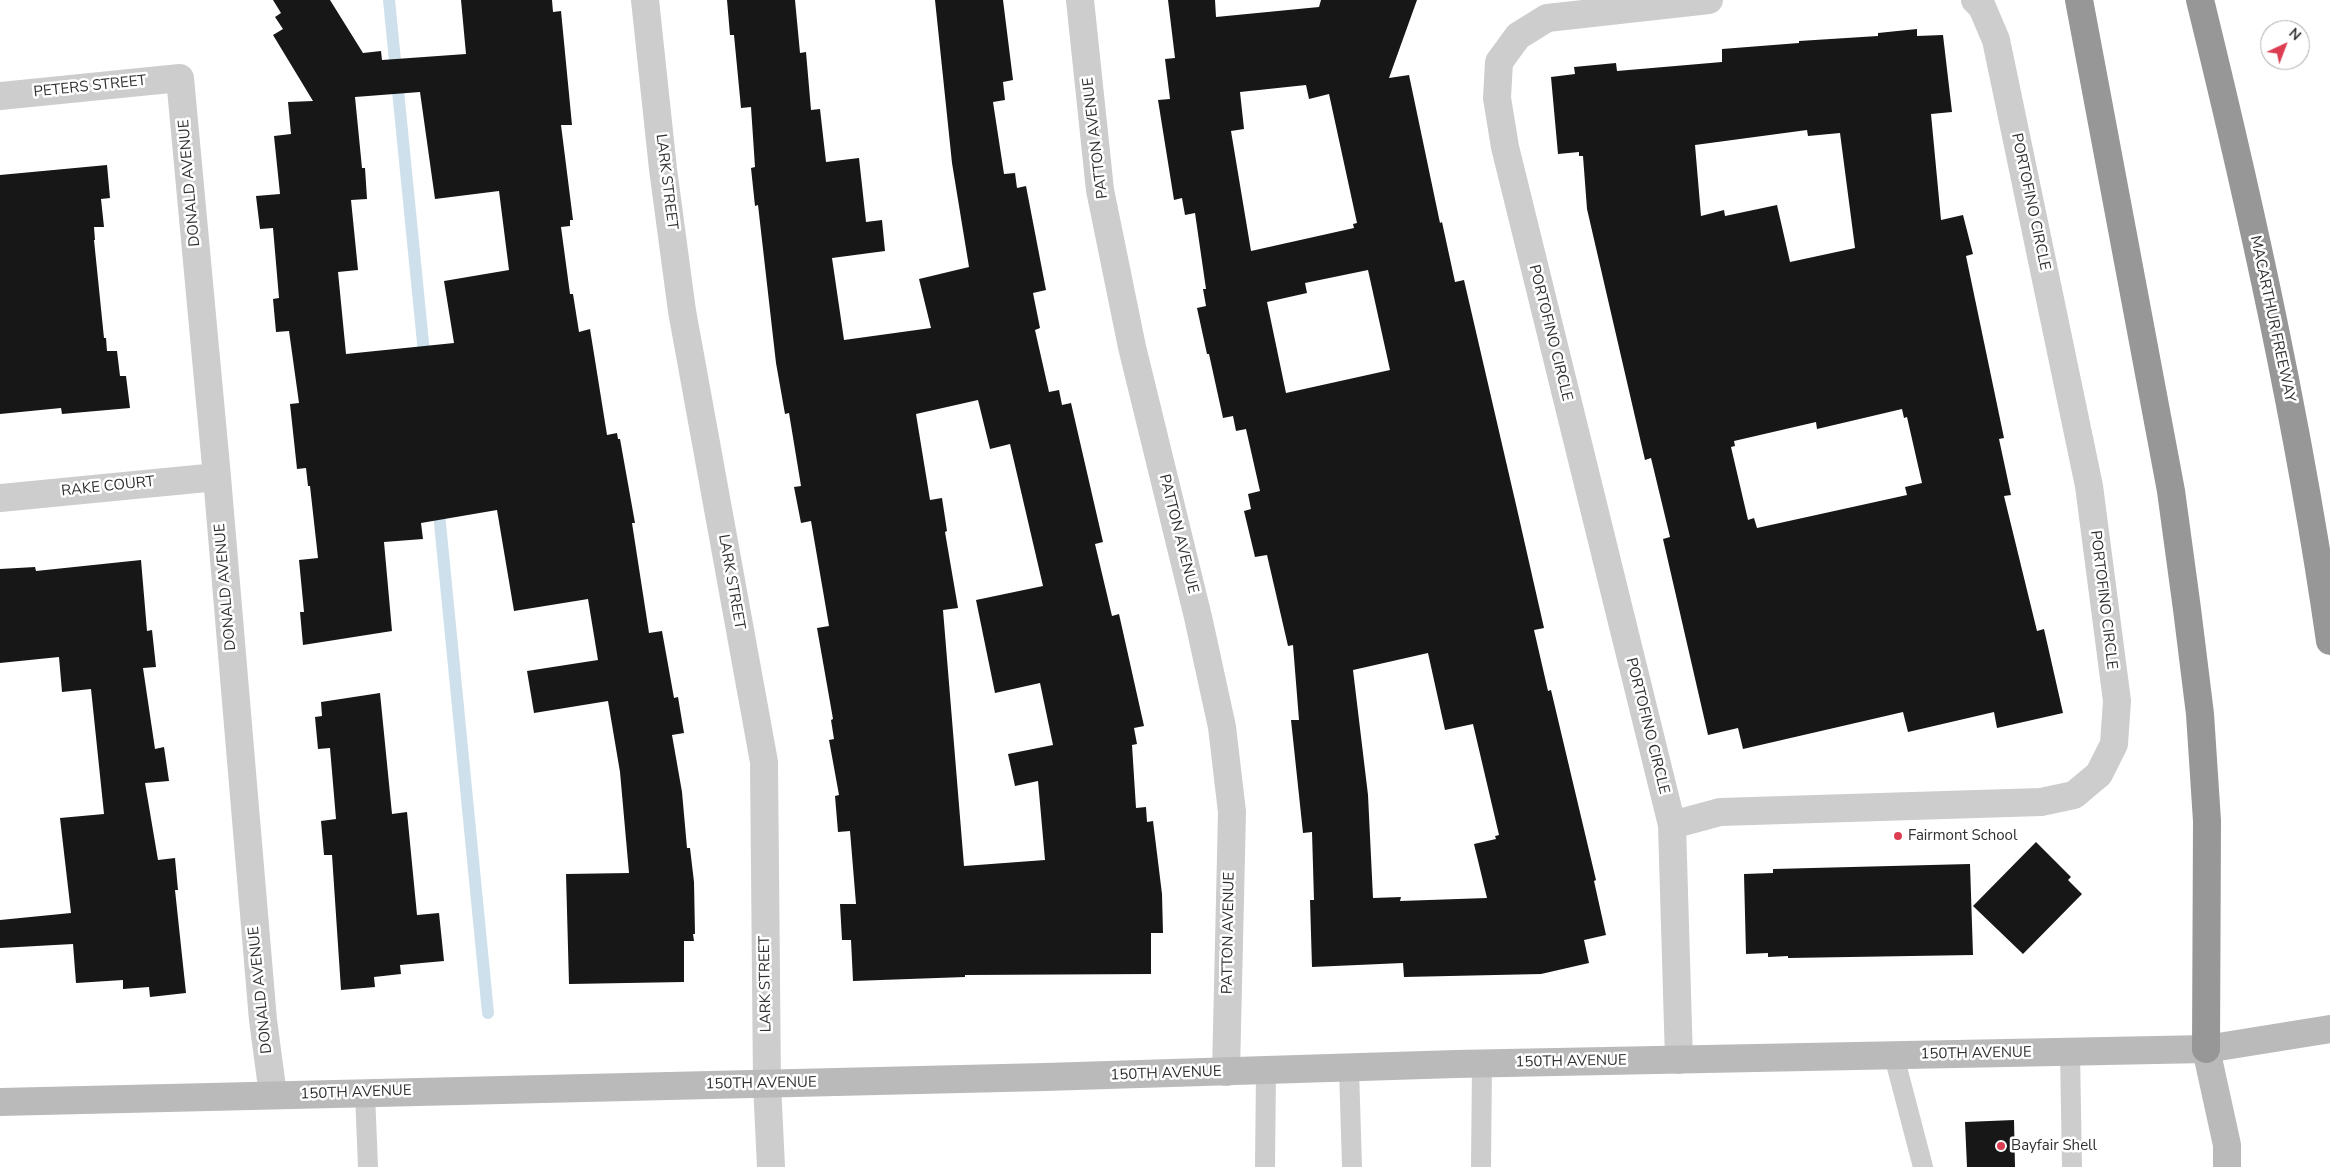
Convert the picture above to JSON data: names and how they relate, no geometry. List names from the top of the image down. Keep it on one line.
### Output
{"streets":{"highway":["MACARTHUR FREEWAY"],"street":["PETERS STREET","PATTON AVENUE","LARK STREET","DONALD AVENUE","PORTOFINO CIRCLE","RAKE COURT","150TH AVENUE"]},"crossings":[["PETERS STREET","DONALD AVENUE"],["PATTON AVENUE","150TH AVENUE"],["LARK STREET","150TH AVENUE"],["DONALD AVENUE","RAKE COURT"],["DONALD AVENUE","150TH AVENUE"],["PORTOFINO CIRCLE","150TH AVENUE"]],"places":["Fairmont School","Bayfair Shell"],"north":"top right"}
